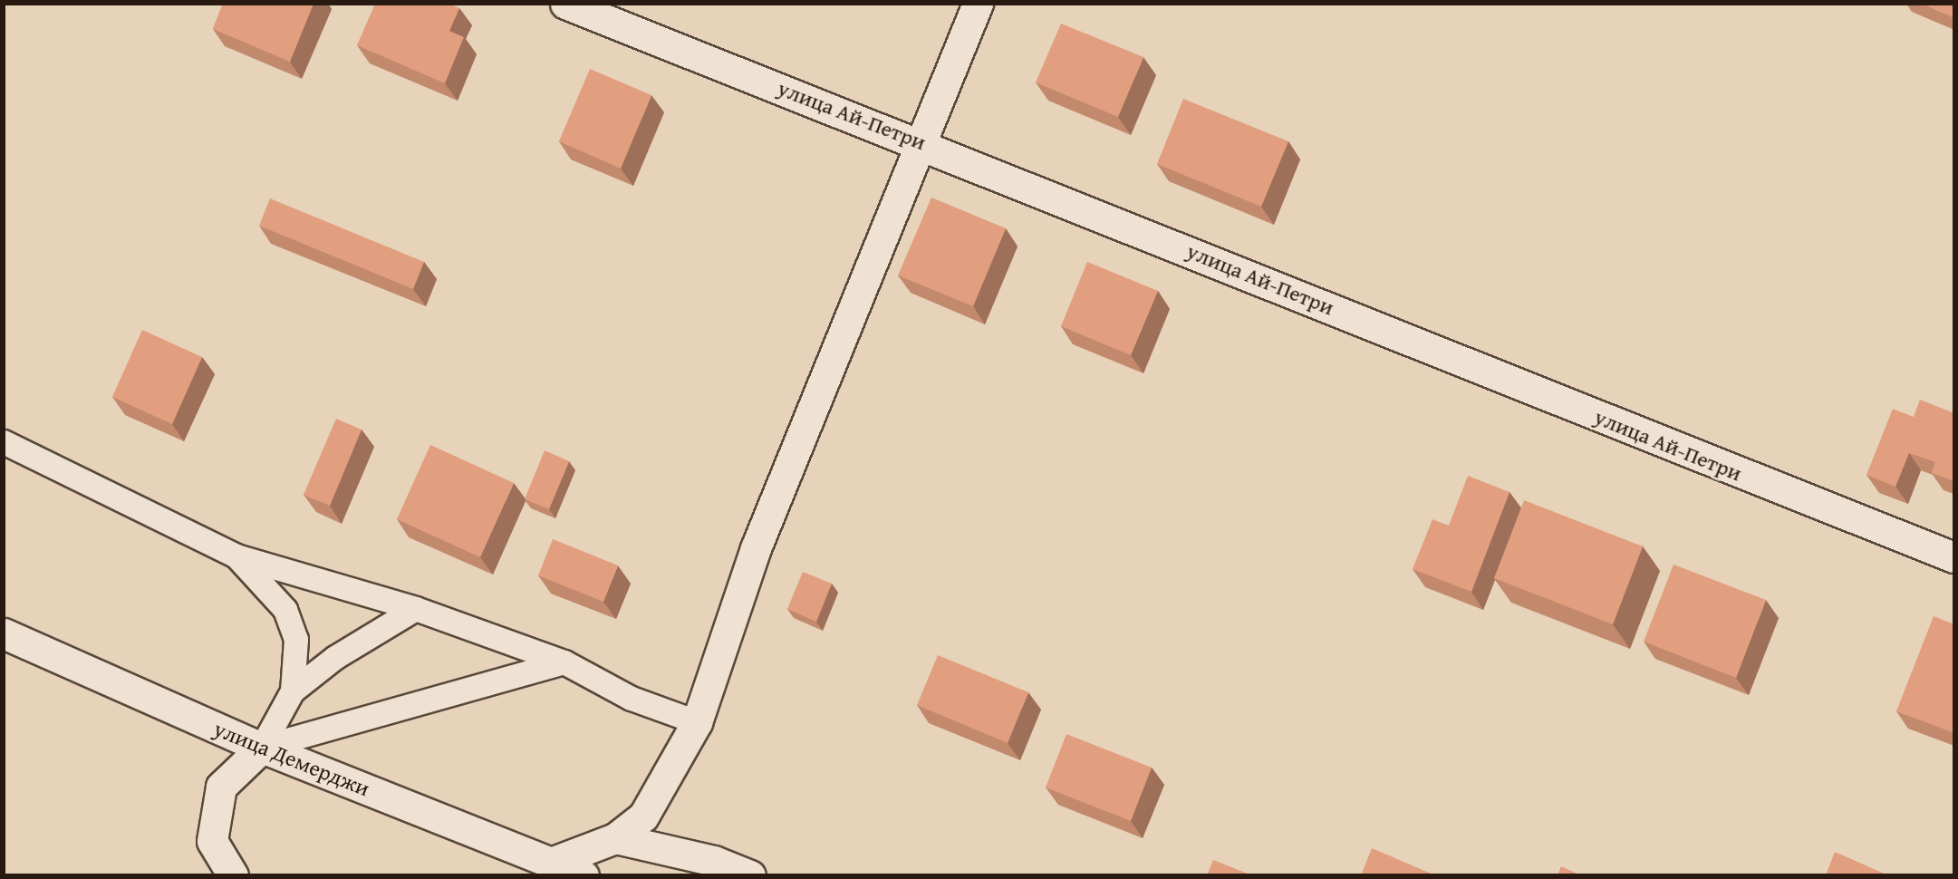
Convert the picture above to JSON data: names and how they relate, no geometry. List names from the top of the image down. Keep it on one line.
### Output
{"streets":{"street":["улица Ай-Петри","улица Демерджи"]}}
